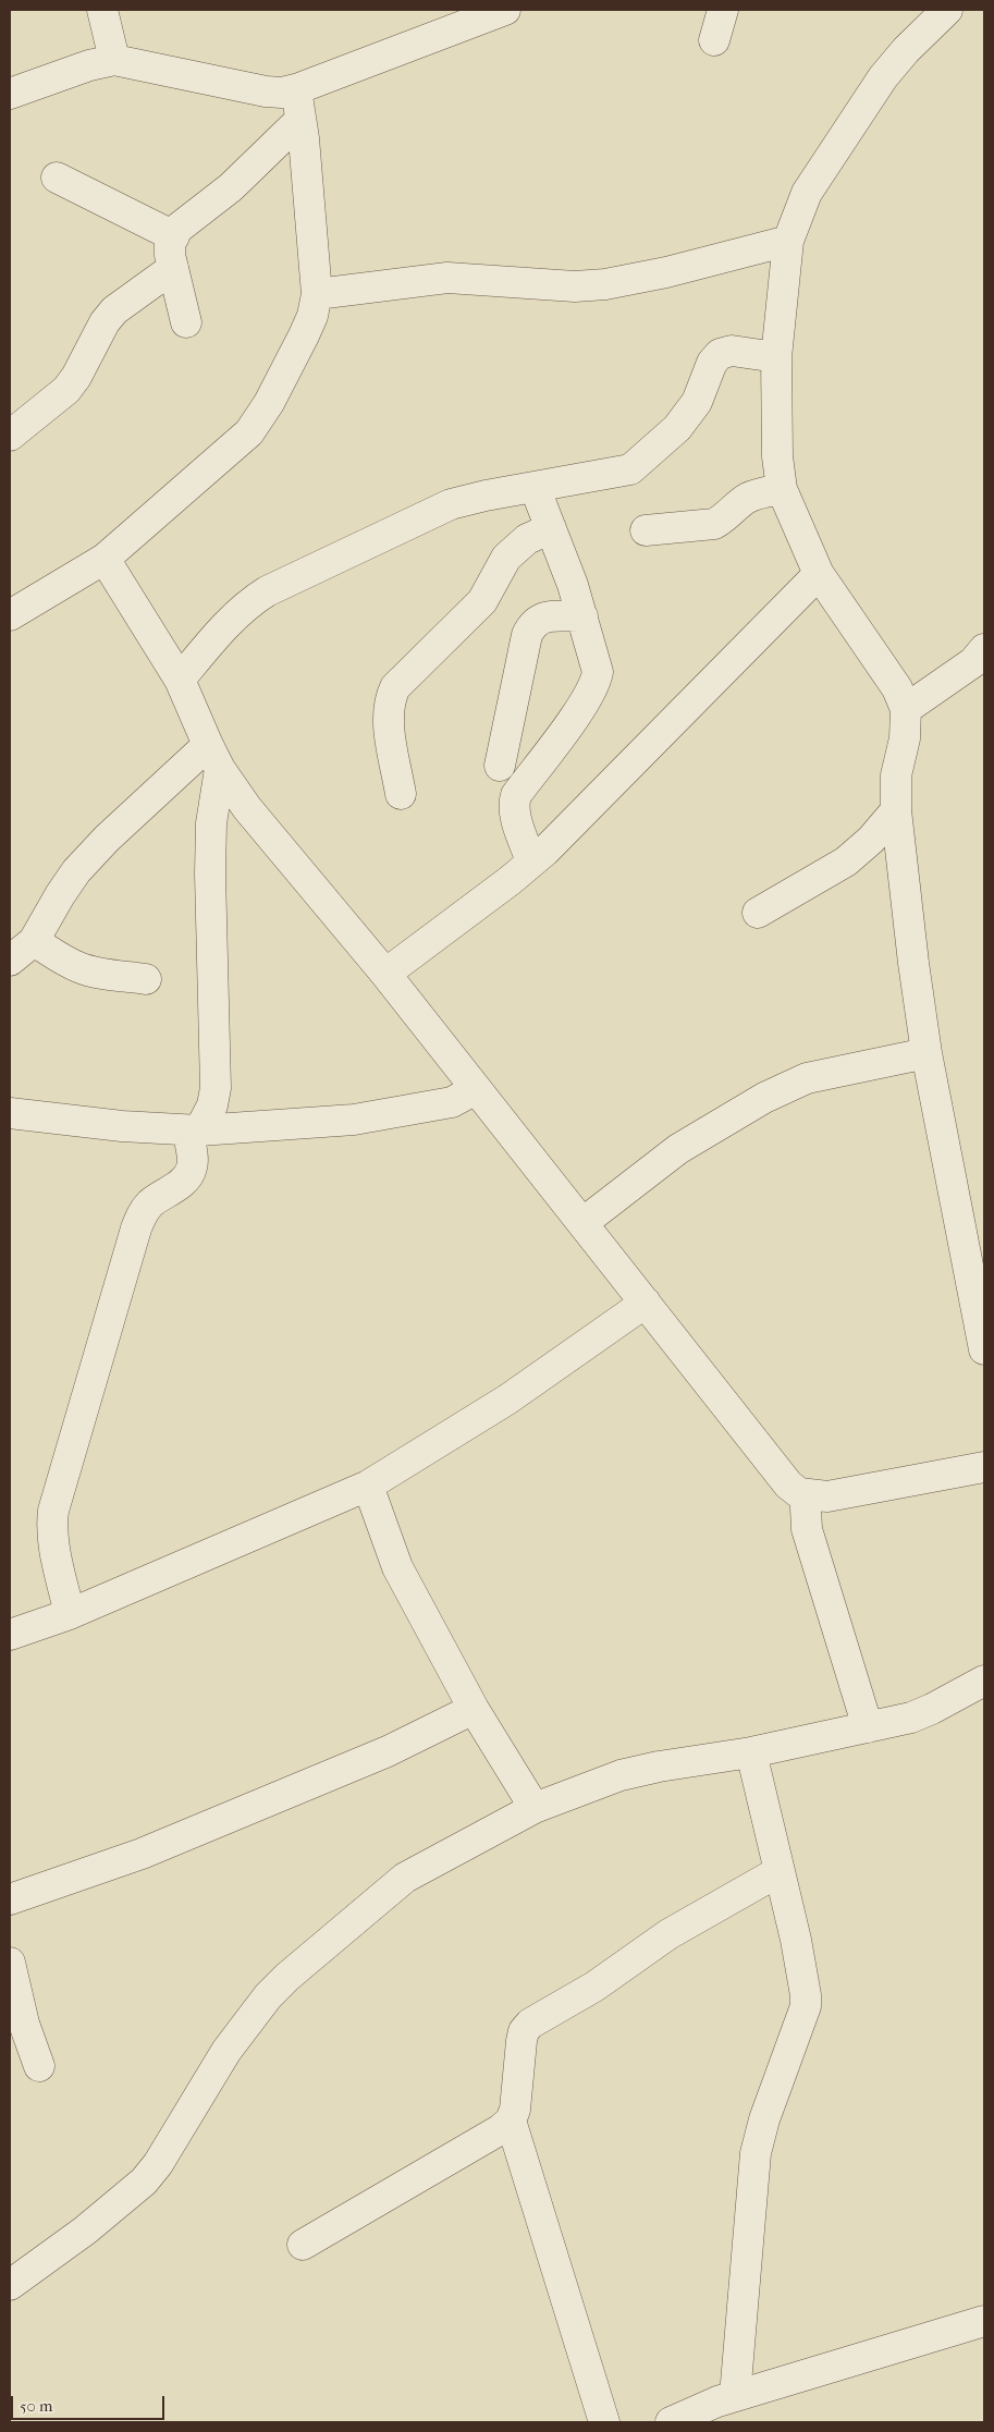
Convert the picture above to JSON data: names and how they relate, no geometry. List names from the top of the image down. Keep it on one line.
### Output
{"scale_bar":"50 m"}
